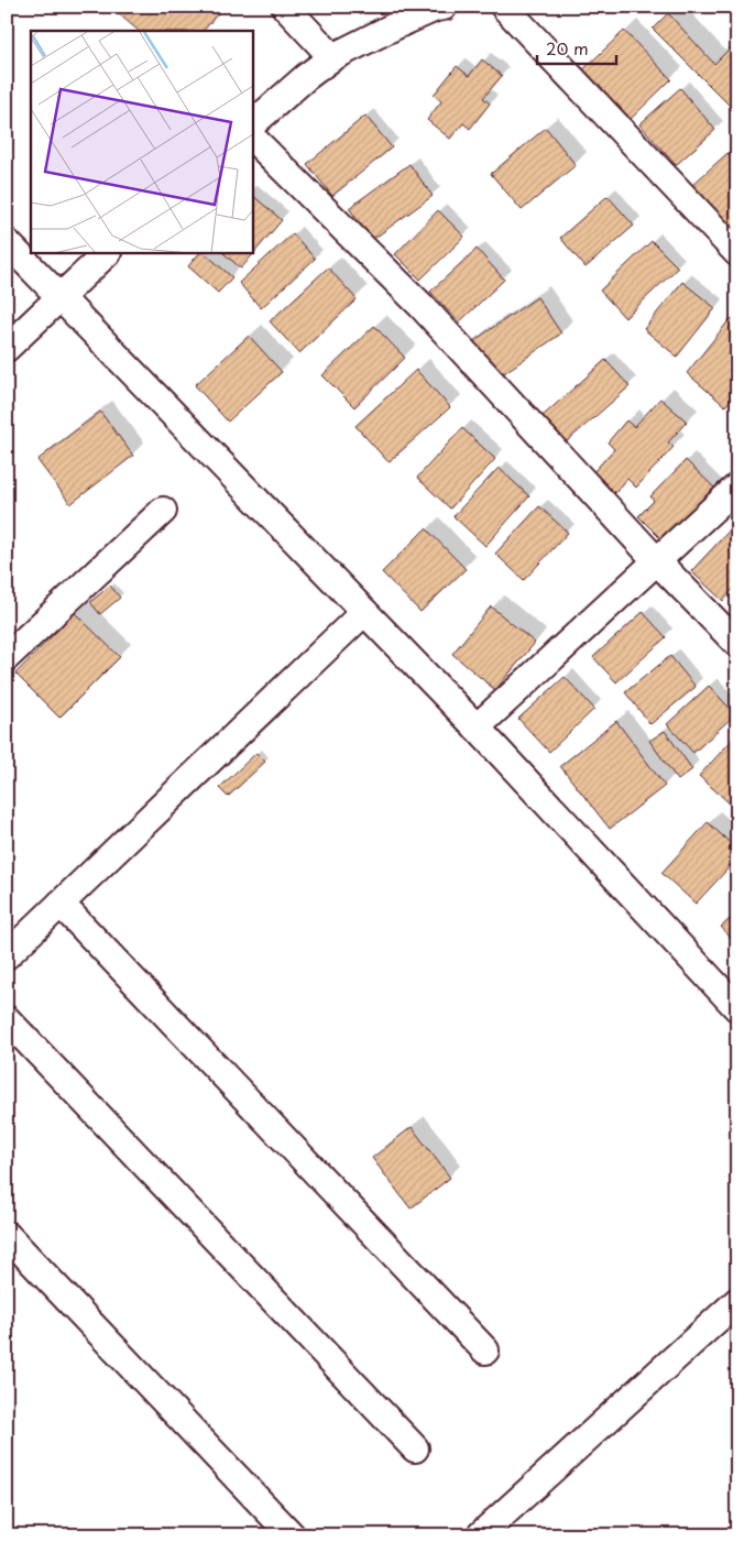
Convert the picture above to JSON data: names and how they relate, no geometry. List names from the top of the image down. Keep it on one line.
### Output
{"scale_bar":"20 m"}
